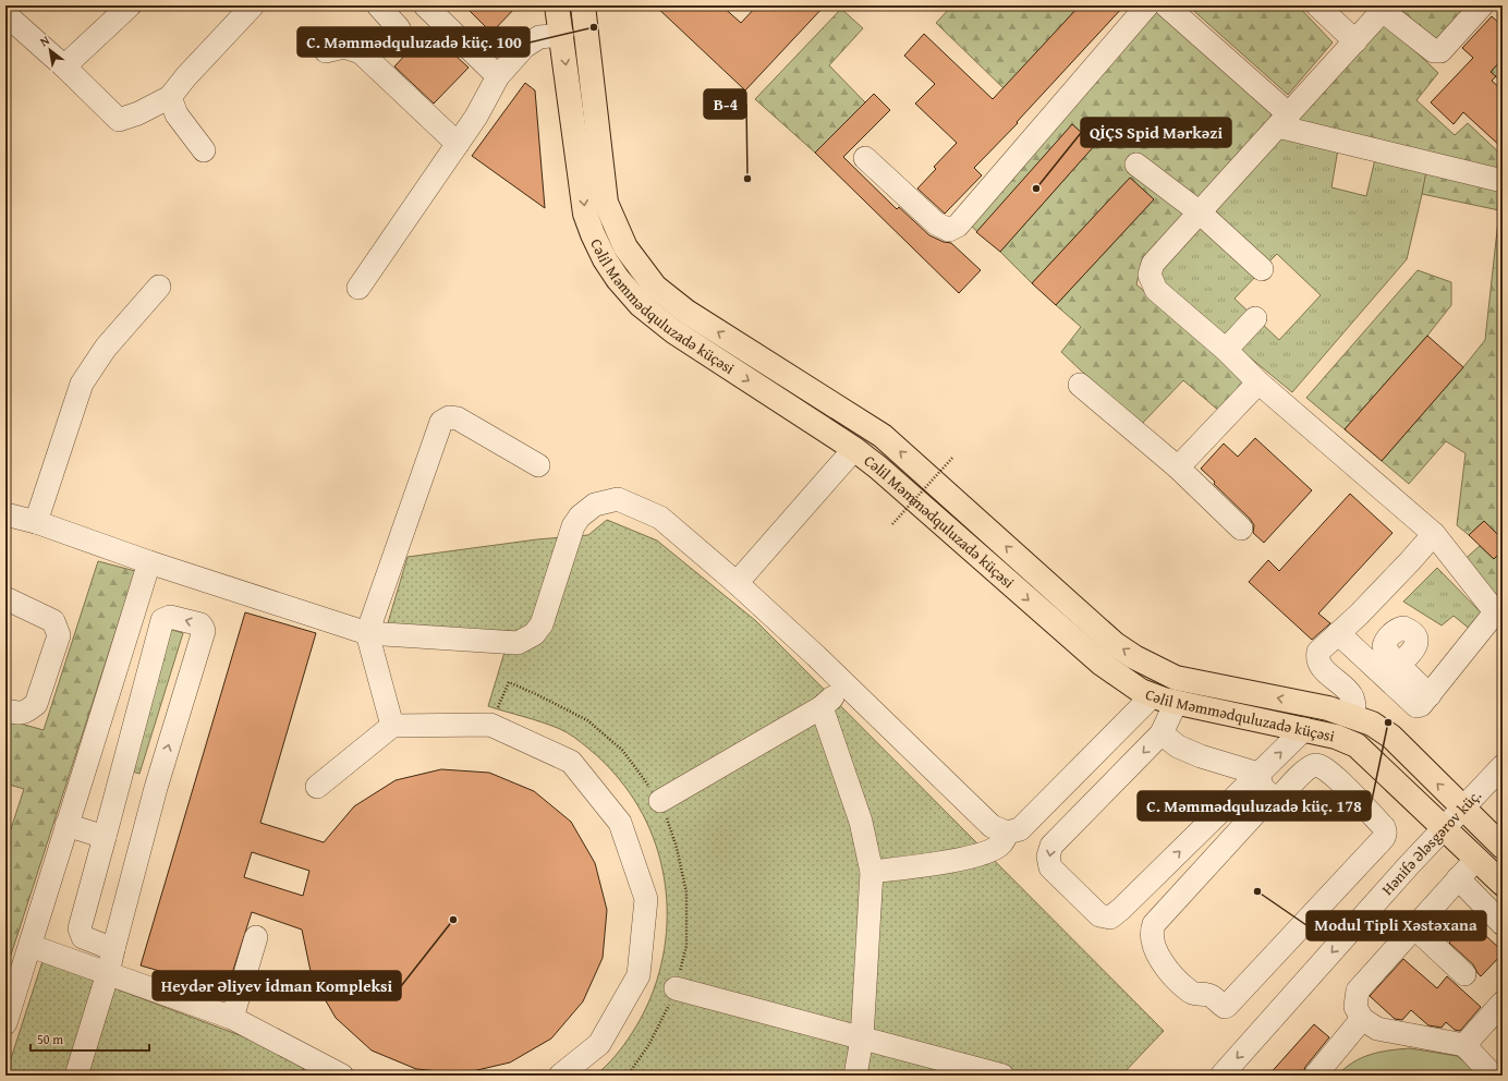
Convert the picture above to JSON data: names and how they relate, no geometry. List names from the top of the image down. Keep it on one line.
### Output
{"streets":{"main road":["Cəlil Məmmədquluzadə küçəsi"],"street":["Hənifə Ələsgərov küç."]},"crossings":[["Cəlil Məmmədquluzadə küçəsi","Hənifə Ələsgərov küç."]],"places":["C. Məmmədquluzadə küç. 100","B-4","QİÇS Spid Mərkəzi","C. Məmmədquluzadə küç. 178","Modul Tipli Xəstəxana","Heydər Əliyev İdman Kompleksi"],"scale_bar":"50 m","north":"top left"}
